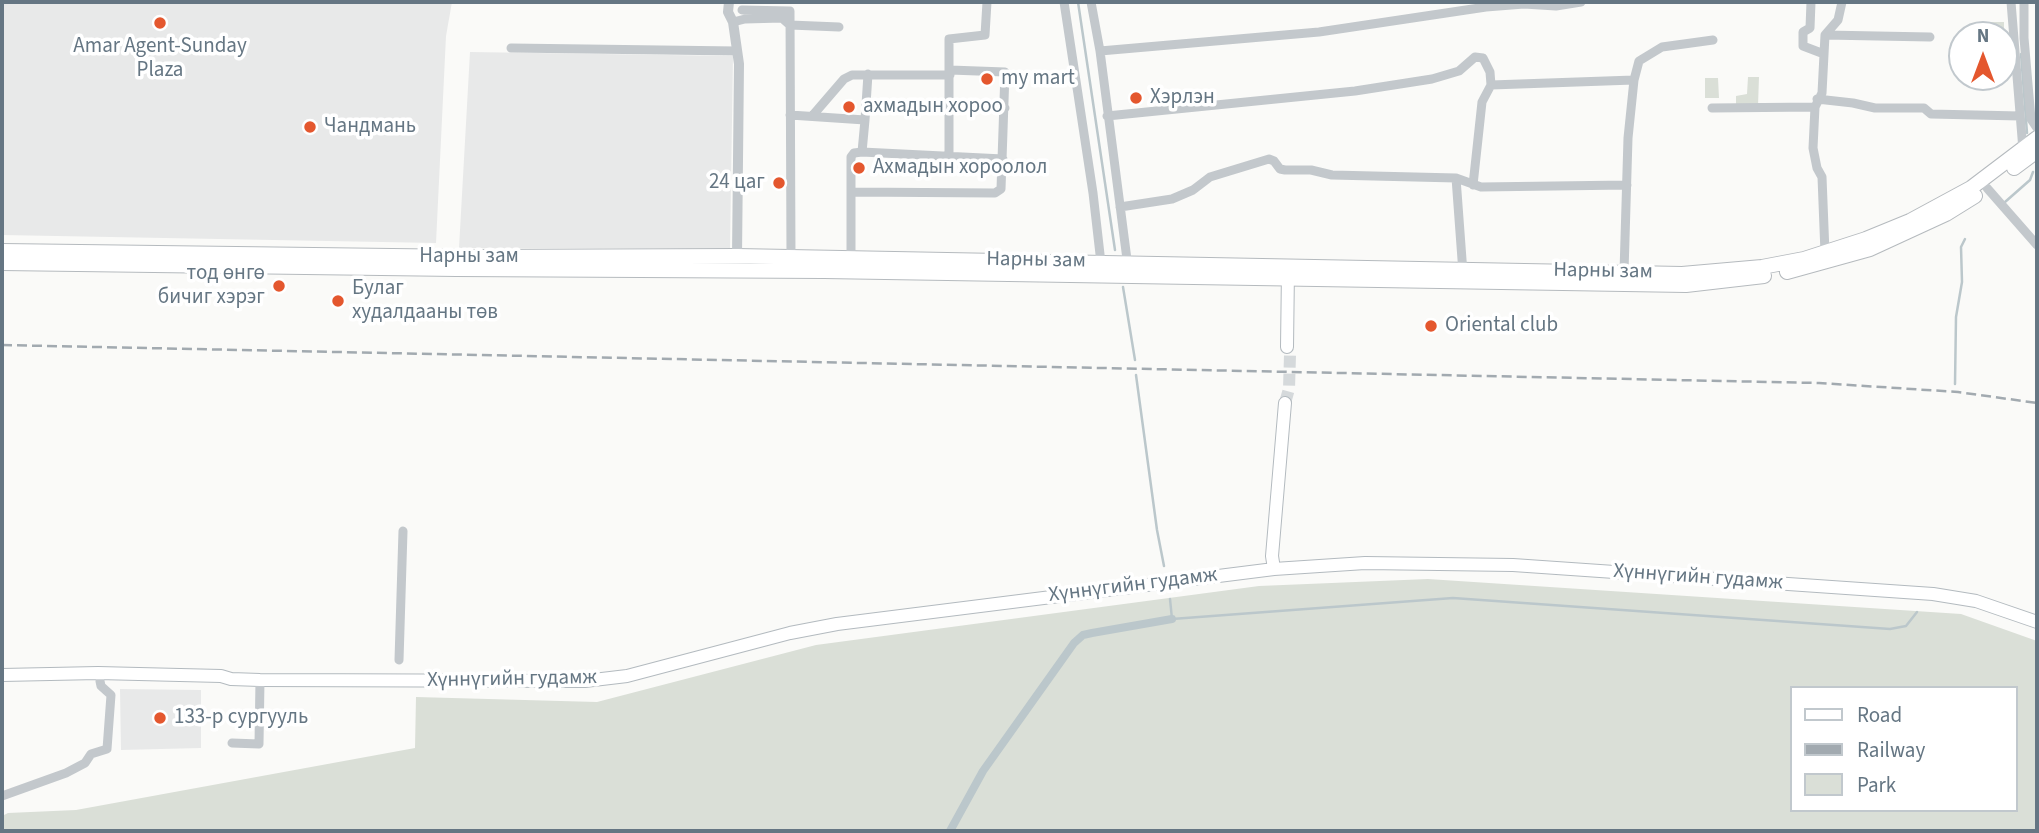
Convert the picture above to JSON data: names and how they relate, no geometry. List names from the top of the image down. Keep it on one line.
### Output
{"streets":{"main road":["Нарны зам","Хүннүгийн гудамж"]},"places":["Amar Agent-Sunday Plaza","my mart","Хэрлэн","ахмадын хороо","Чандмань","Ахмадын хороолол","24 цаг","тод өнгө бичиг хэрэг","Булаг худалдааны төв","Oriental club","133-р сургууль"],"legend":["Road","Railway","Park"],"north":"top"}
